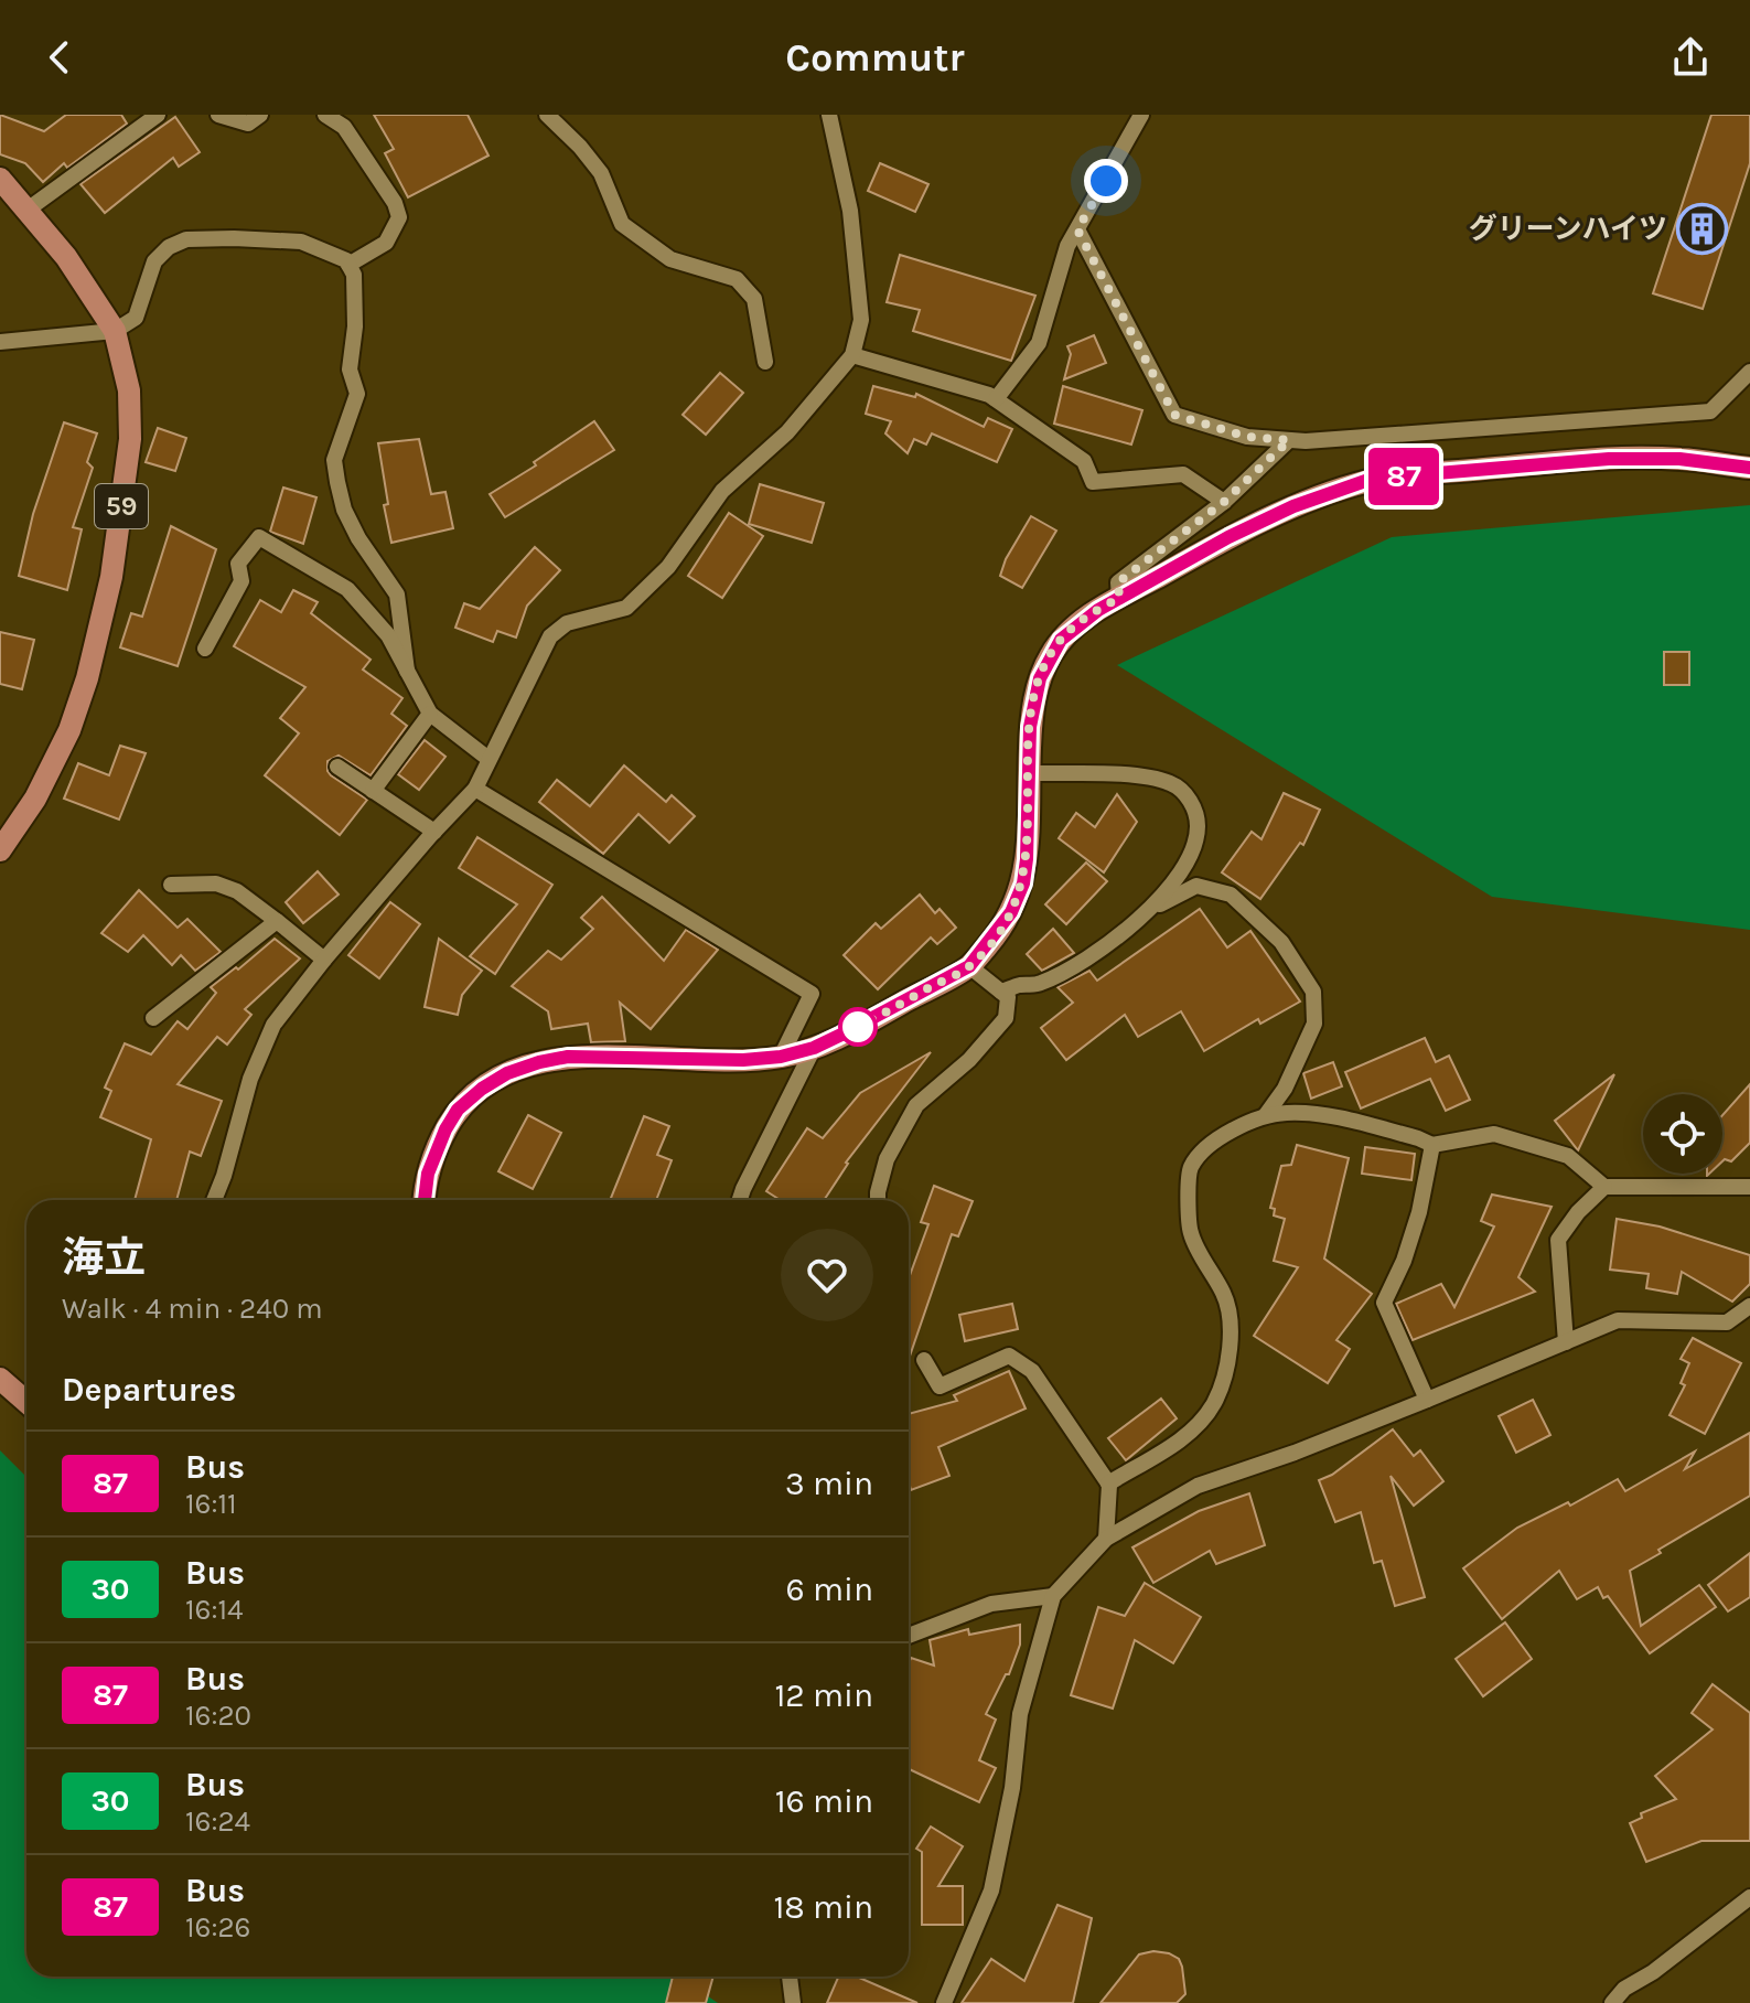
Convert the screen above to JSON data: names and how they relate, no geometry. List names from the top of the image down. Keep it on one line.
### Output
{"streets":{"main road":["59"]},"places":{"building":["グリーンハイツ"]},"lines":["bus line 87"],"page":{"header":"Commutr","on_map":"87","heading":[["海立","Walk · 4 min · 240 m"],"Departures"],"list":[{"mark":"87","name":"Bus","note":"16:11","value":"3 min"},{"mark":"30","name":"Bus","note":"16:14","value":"6 min"},{"mark":"87","name":"Bus","note":"16:20","value":"12 min"},{"mark":"30","name":"Bus","note":"16:24","value":"16 min"},{"mark":"87","name":"Bus","note":"16:26","value":"18 min"}]}}
